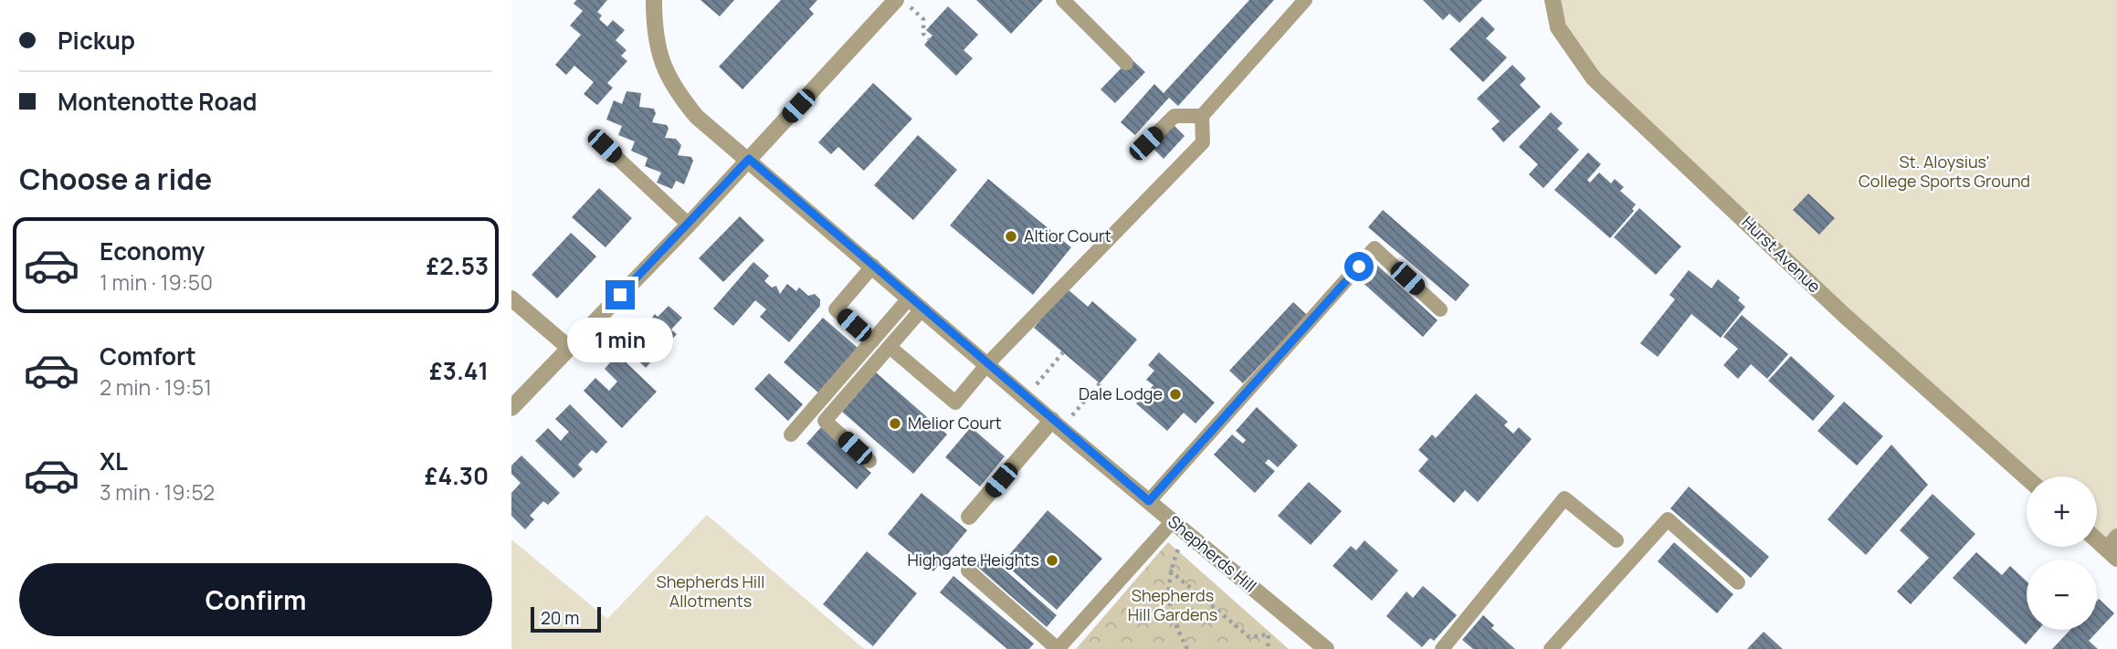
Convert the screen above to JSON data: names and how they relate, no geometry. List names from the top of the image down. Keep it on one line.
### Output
{"streets":{"street":["Hurst Avenue","Shepherds Hill"]},"parks":["St. Aloysius' College Sports Ground","Shepherds Hill Allotments","Shepherds Hill Gardens"],"places":["Altior Court","Dale Lodge","Melior Court","Highgate Heights"],"scale_bar":"20 m","page":{"banner":["Pickup","Montenotte Road"],"heading":"Choose a ride","list":[{"name":"Economy","note":"1 min · 19:50","value":"£2.53"},{"name":"Comfort","note":"2 min · 19:51","value":"£3.41"},{"name":"XL","note":"3 min · 19:52","value":"£4.30"}],"bubble":"1 min","map_buttons":["+","−"],"buttons":"Confirm","scale":"20 m"}}
